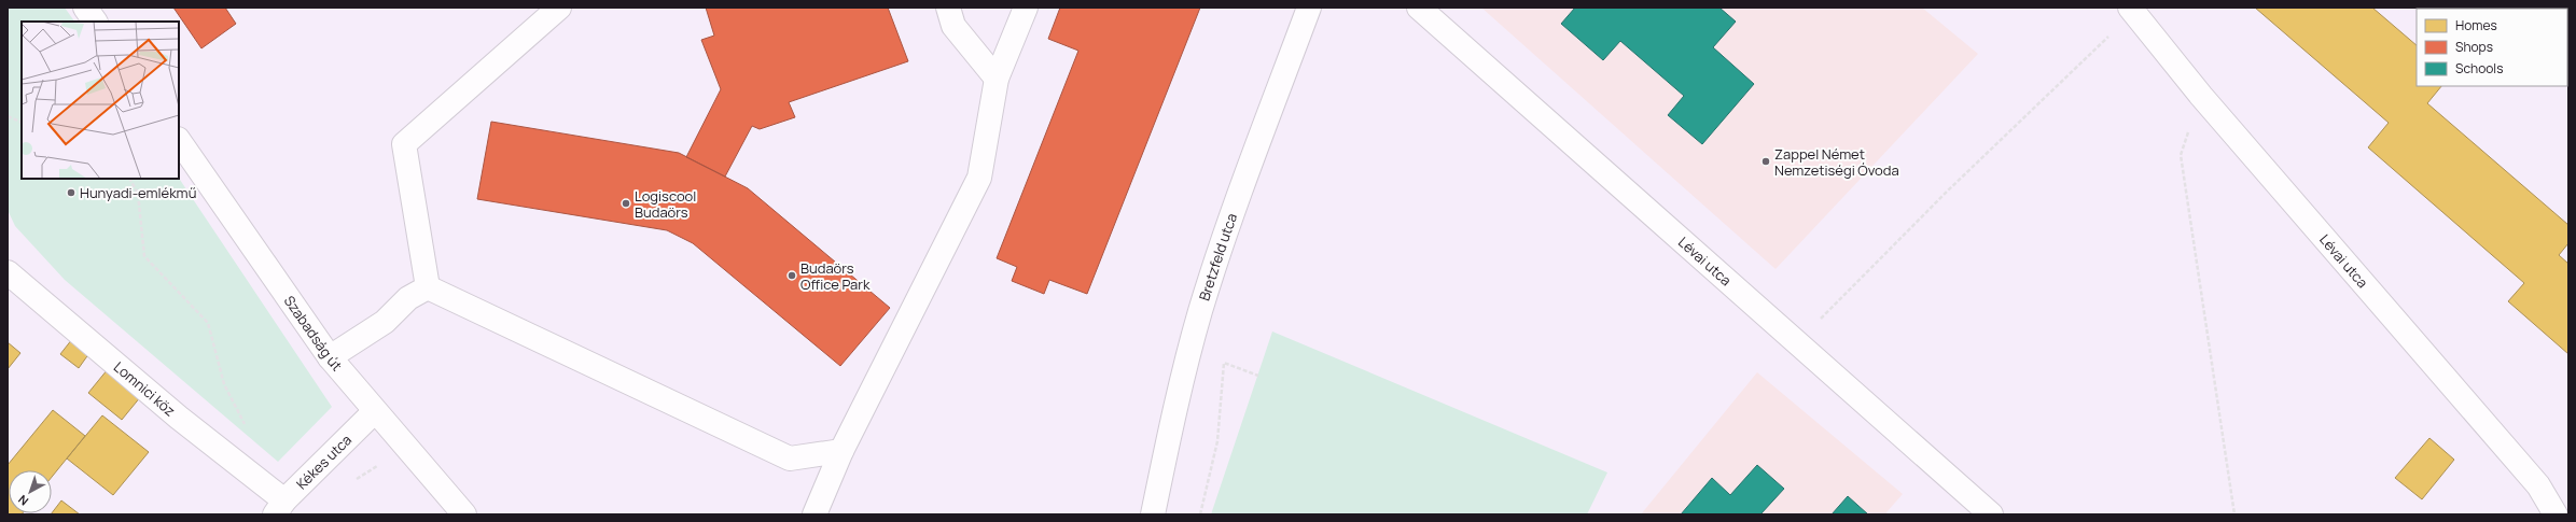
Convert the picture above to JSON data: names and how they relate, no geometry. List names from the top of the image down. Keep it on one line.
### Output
{"streets":{"street":["Bretzfeld utca","Lévai utca","Szabadság út","Lomnici köz","Kékes utca"]},"crossings":[["Szabadság út","Kékes utca"],["Lomnici köz","Kékes utca"]],"places":["Zappel Német Nemzetiségi Óvoda","Hunyadi-emlékmű","Logiscool Budaörs","Budaörs Office Park"],"legend":["Homes","Shops","Schools"],"north":"bottom left"}
